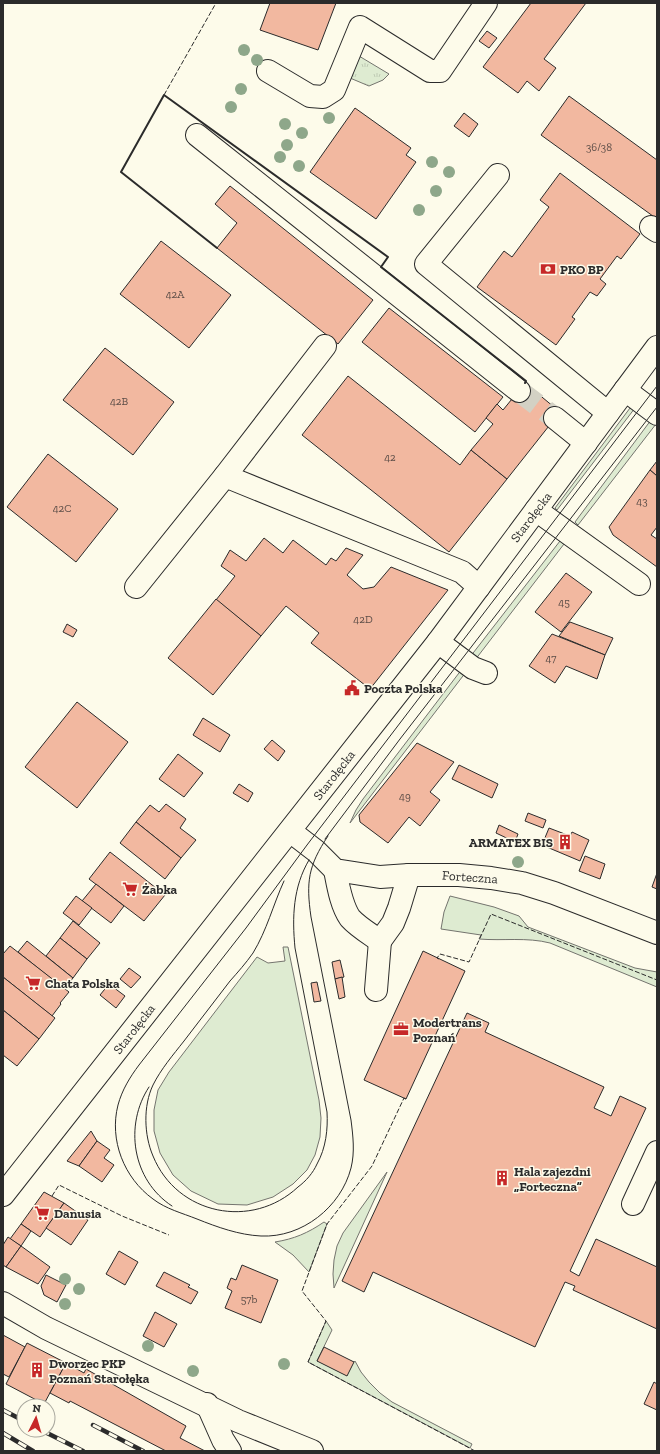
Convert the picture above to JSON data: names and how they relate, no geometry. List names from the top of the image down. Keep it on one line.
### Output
{"streets":{"street":["Starołęcka","Forteczna"]},"places":{"bank":["PKO BP"],"public building":["Poczta Polska"],"building":["ARMATEX BIS","Hala zajezdni „Forteczna”","Dworzec PKP Poznań Starołęka"],"supermarket":["Żabka","Chata Polska","Danusia"],"office":["Modertrans Poznań"]},"house_numbers":["36/38","42A","42B","42","43","42C","45","42D","47","49","57b"],"north":"top"}
